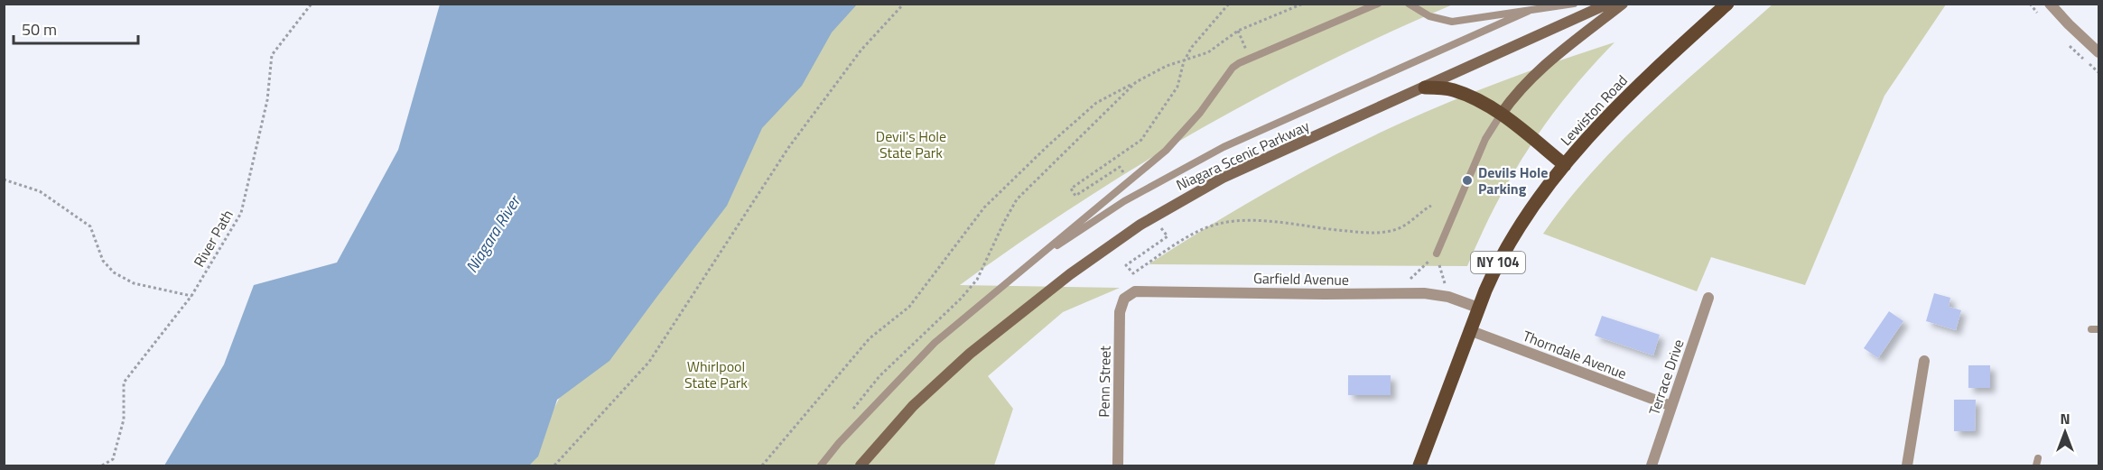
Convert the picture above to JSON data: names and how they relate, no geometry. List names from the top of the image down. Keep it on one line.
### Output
{"streets":{"main road":["Lewiston Road","Niagara Scenic Parkway","NY 104"],"street":["Garfield Avenue","Thorndale Avenue","Terrace Drive","Penn Street"],"path":["River Path"]},"crossings":[["Lewiston Road","Garfield Avenue"],["Lewiston Road","Thorndale Avenue"],["Garfield Avenue","Penn Street"],["Thorndale Avenue","Terrace Drive"]],"water":["Niagara River"],"parks":["Devil's Hole State Park","Whirlpool State Park"],"places":["Devils Hole Parking"],"scale_bar":"50 m","north":"top"}
